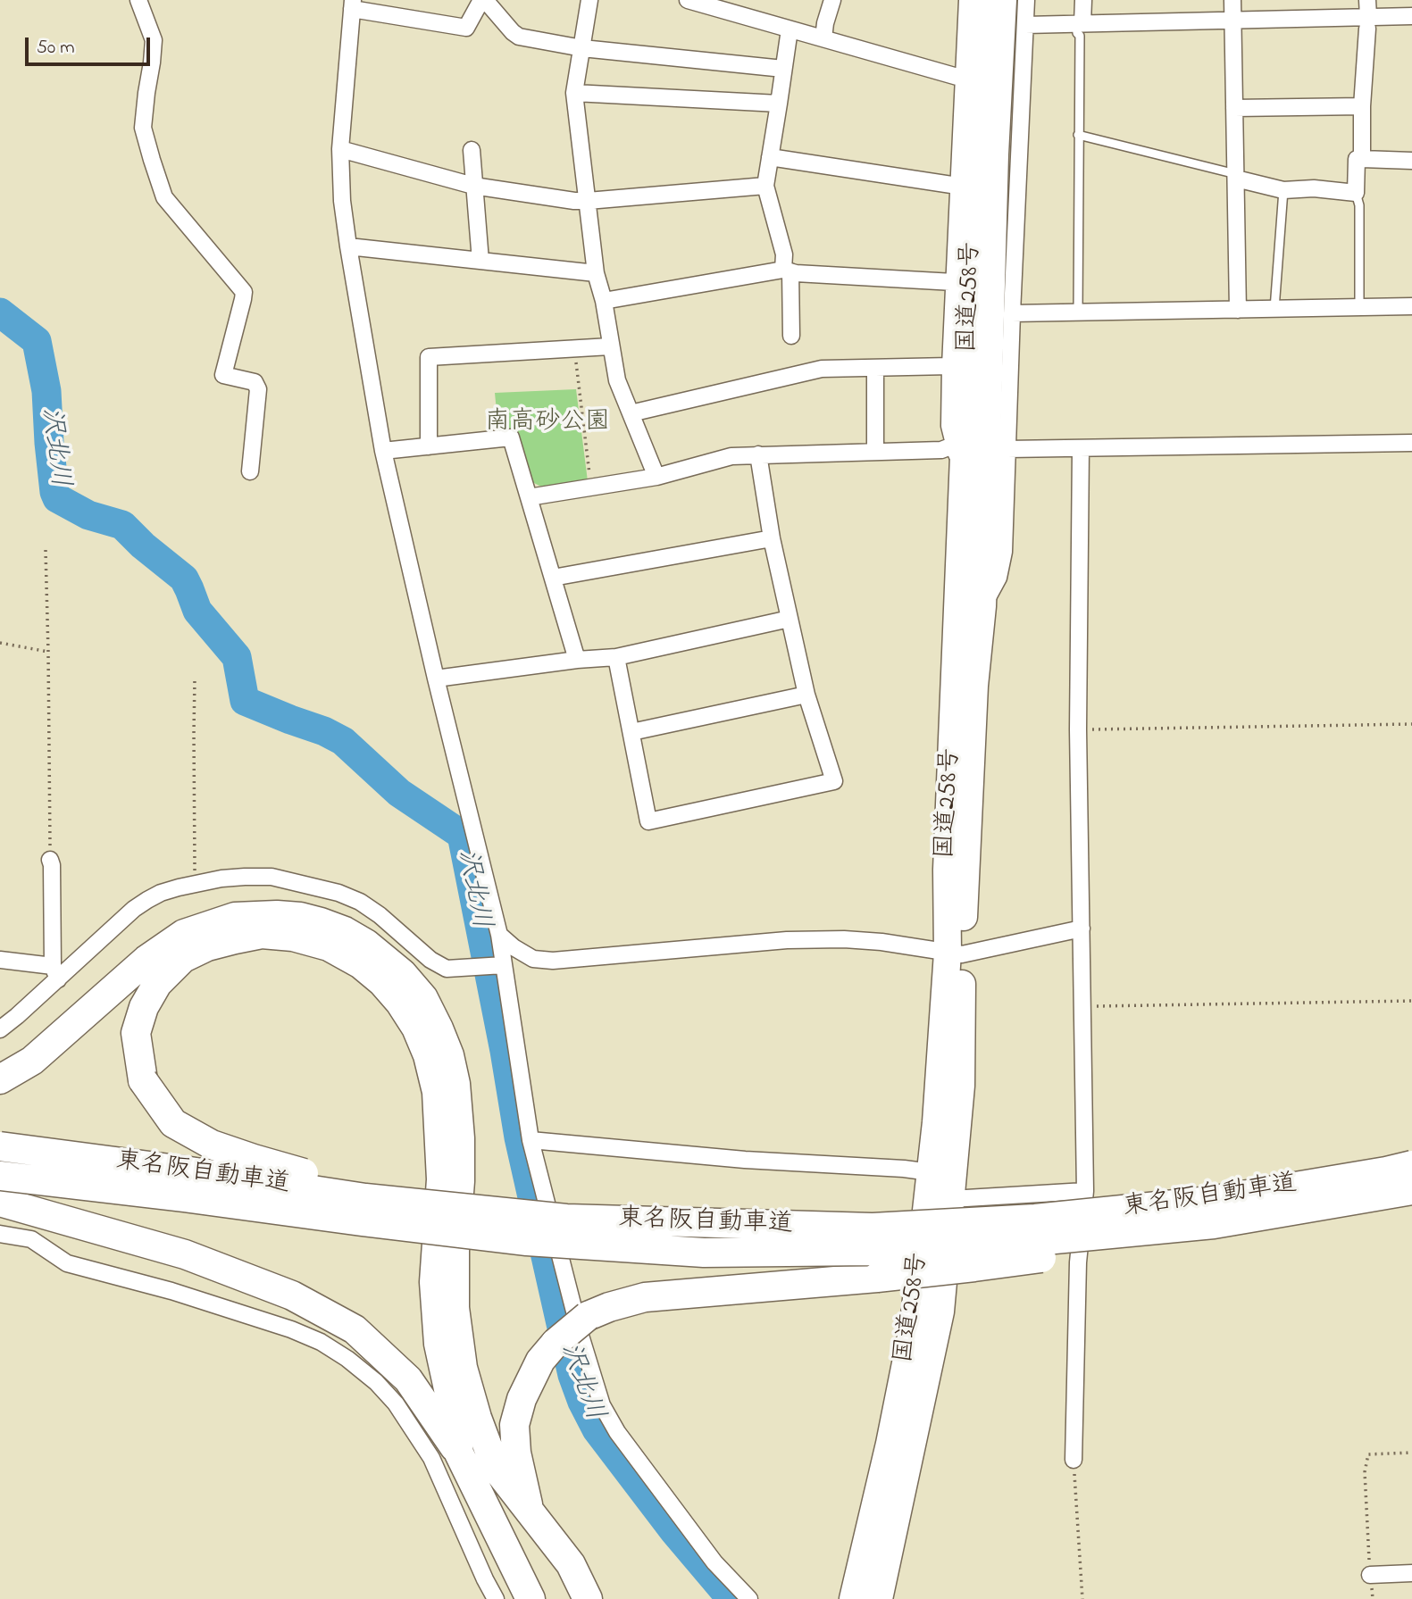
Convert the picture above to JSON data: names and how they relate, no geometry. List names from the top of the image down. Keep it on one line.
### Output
{"streets":{"highway":["国道258号","東名阪自動車道"]},"water":["沢北川"],"parks":["南高砂公園"],"scale_bar":"50 m"}
